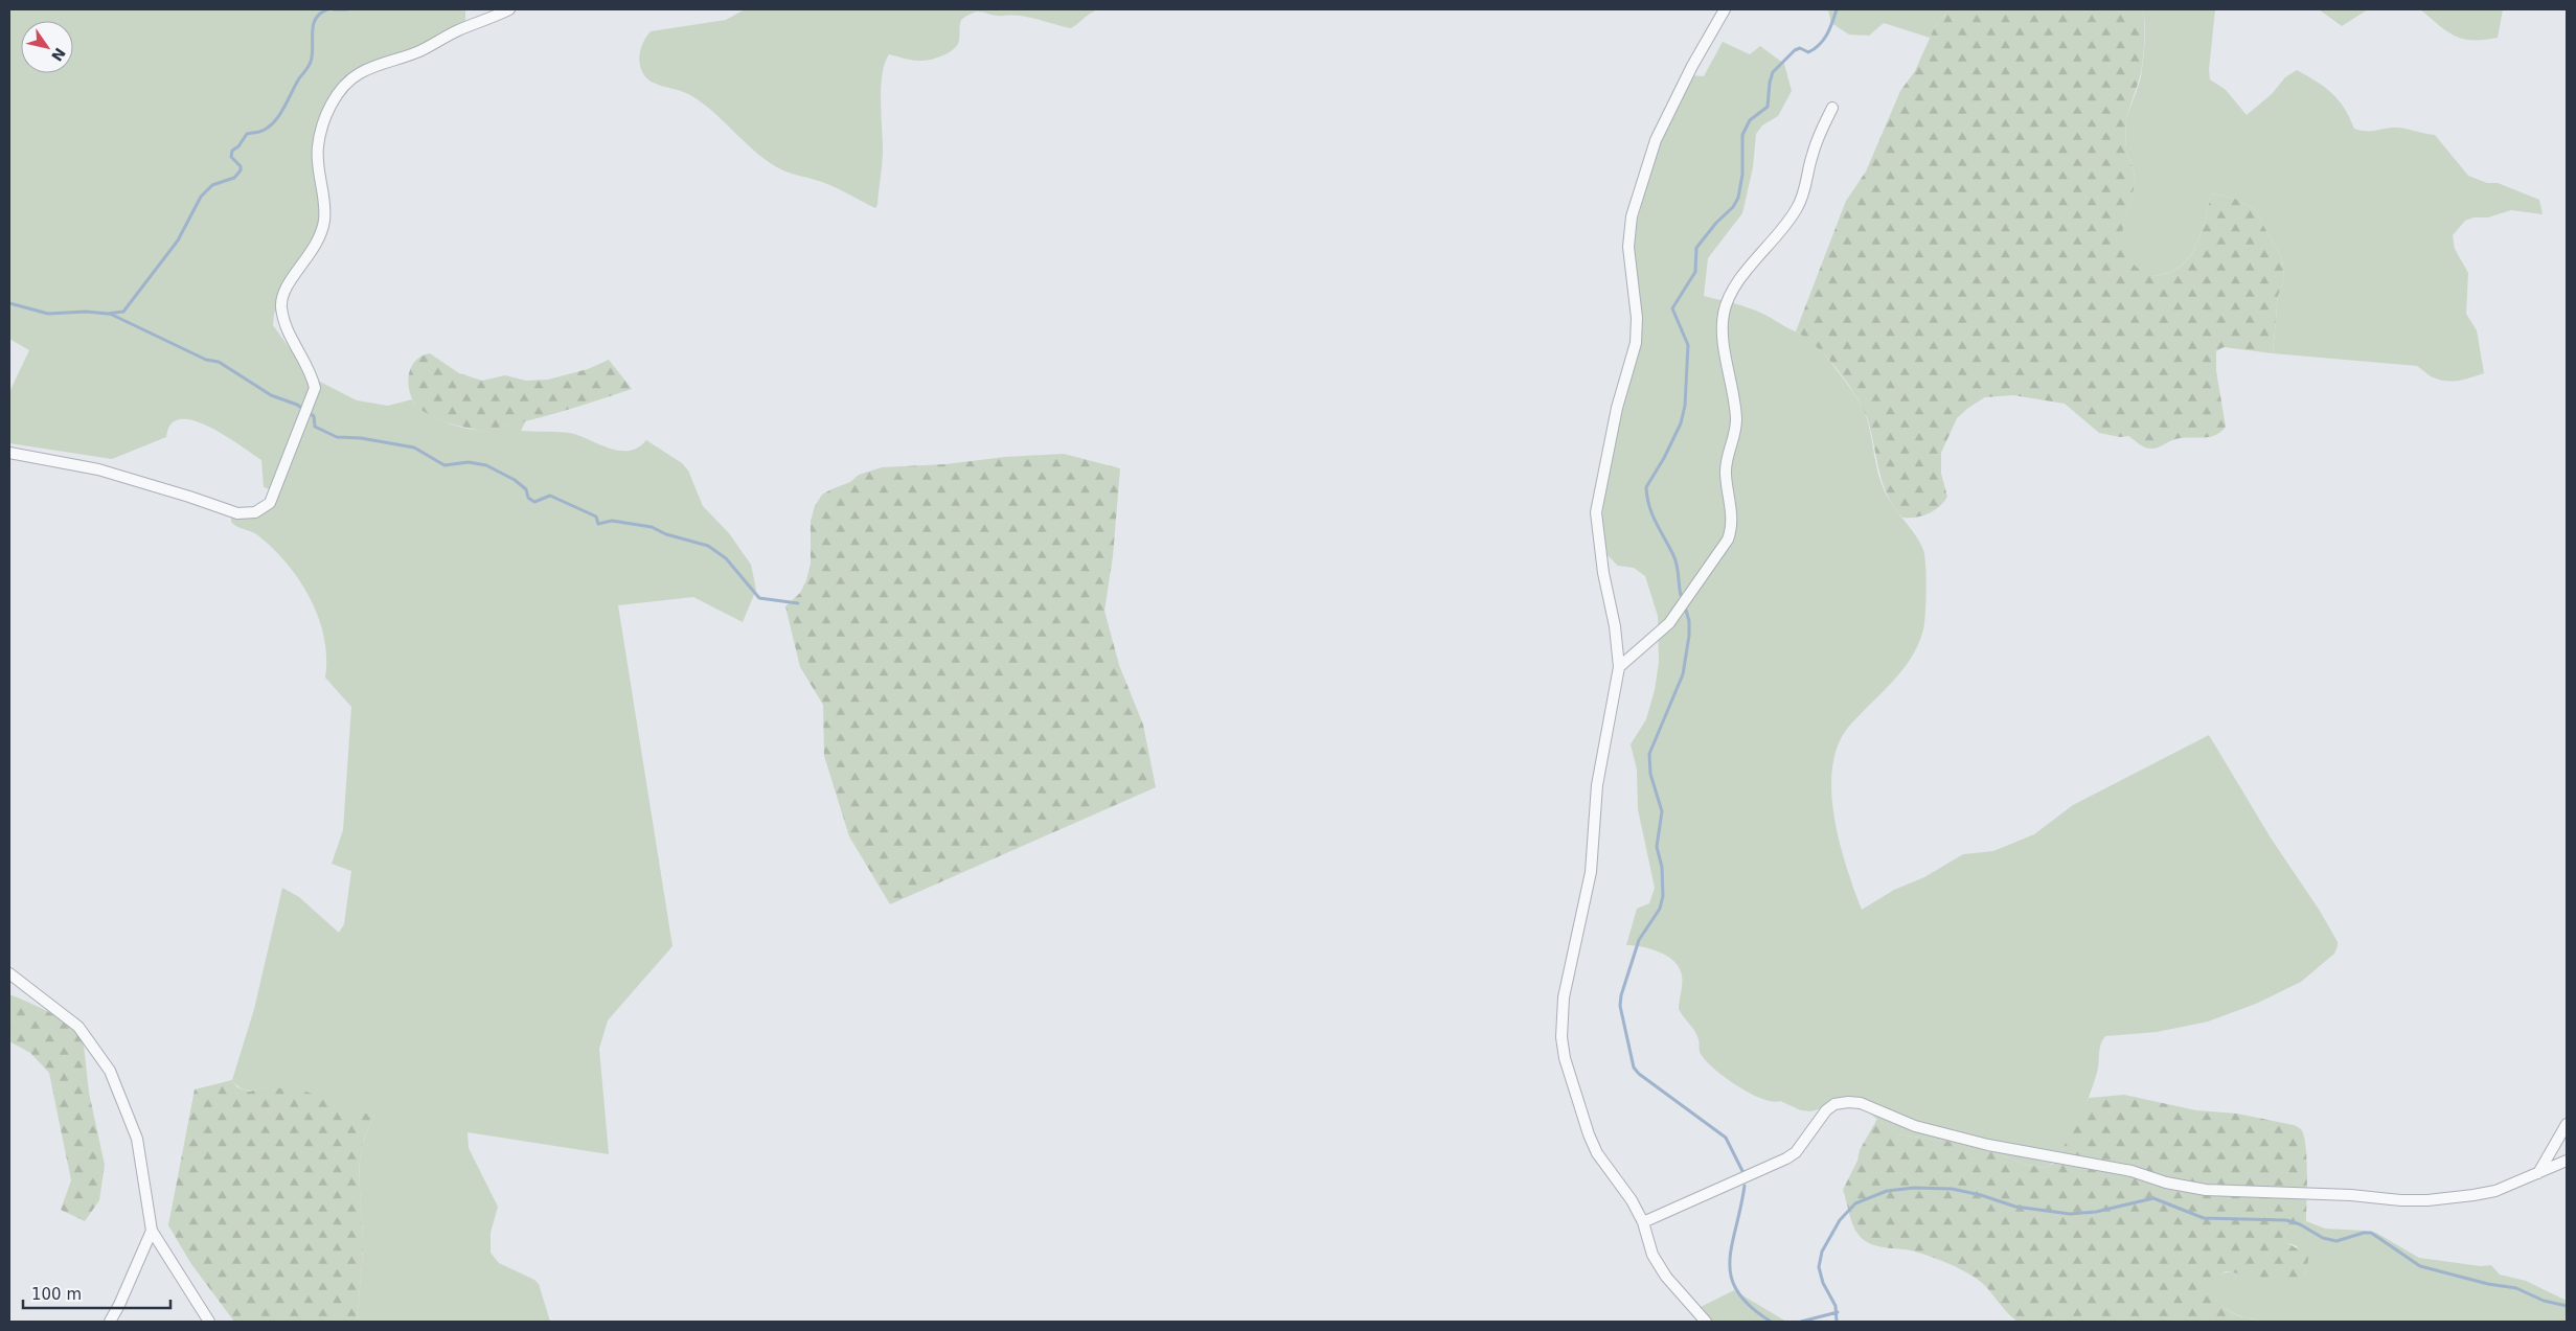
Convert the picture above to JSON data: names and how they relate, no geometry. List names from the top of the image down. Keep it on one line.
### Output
{"scale_bar":"100 m","north":"bottom right"}
